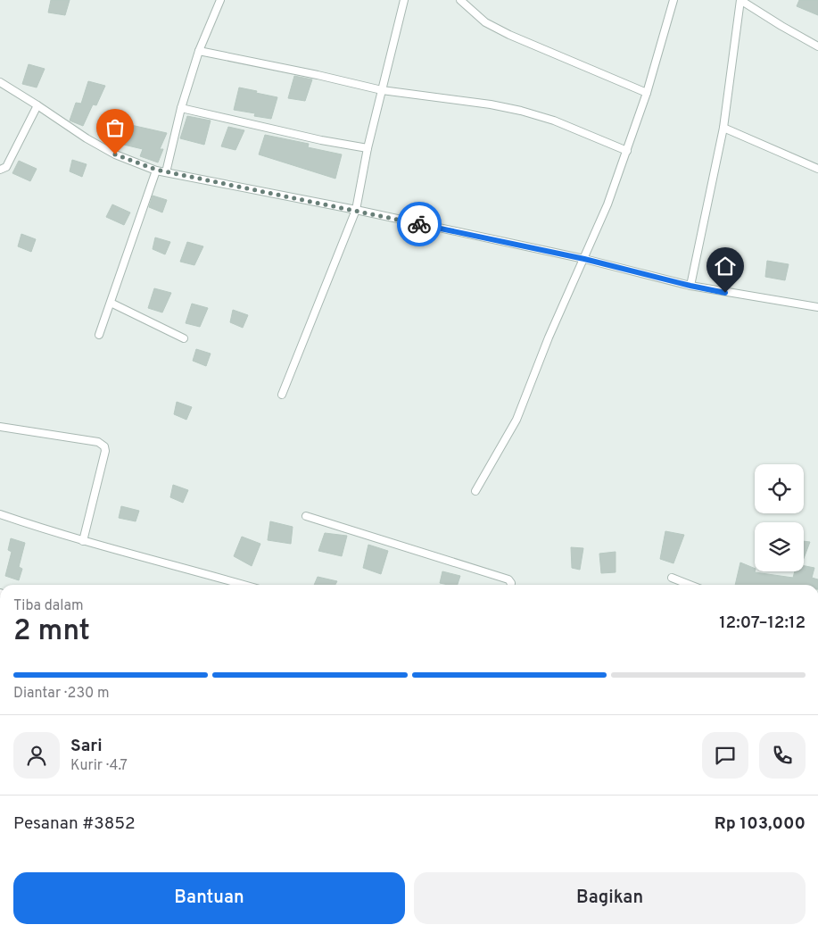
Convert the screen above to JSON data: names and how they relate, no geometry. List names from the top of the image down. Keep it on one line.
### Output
{"page":{"heading":["2 mnt","Tiba dalam","12:07–12:12"],"panel":["Sari","Kurir · 4.7","Pesanan #3852","Rp 103,000"],"bar":"Diantar · 230 m","buttons":["Bantuan","Bagikan"]}}
